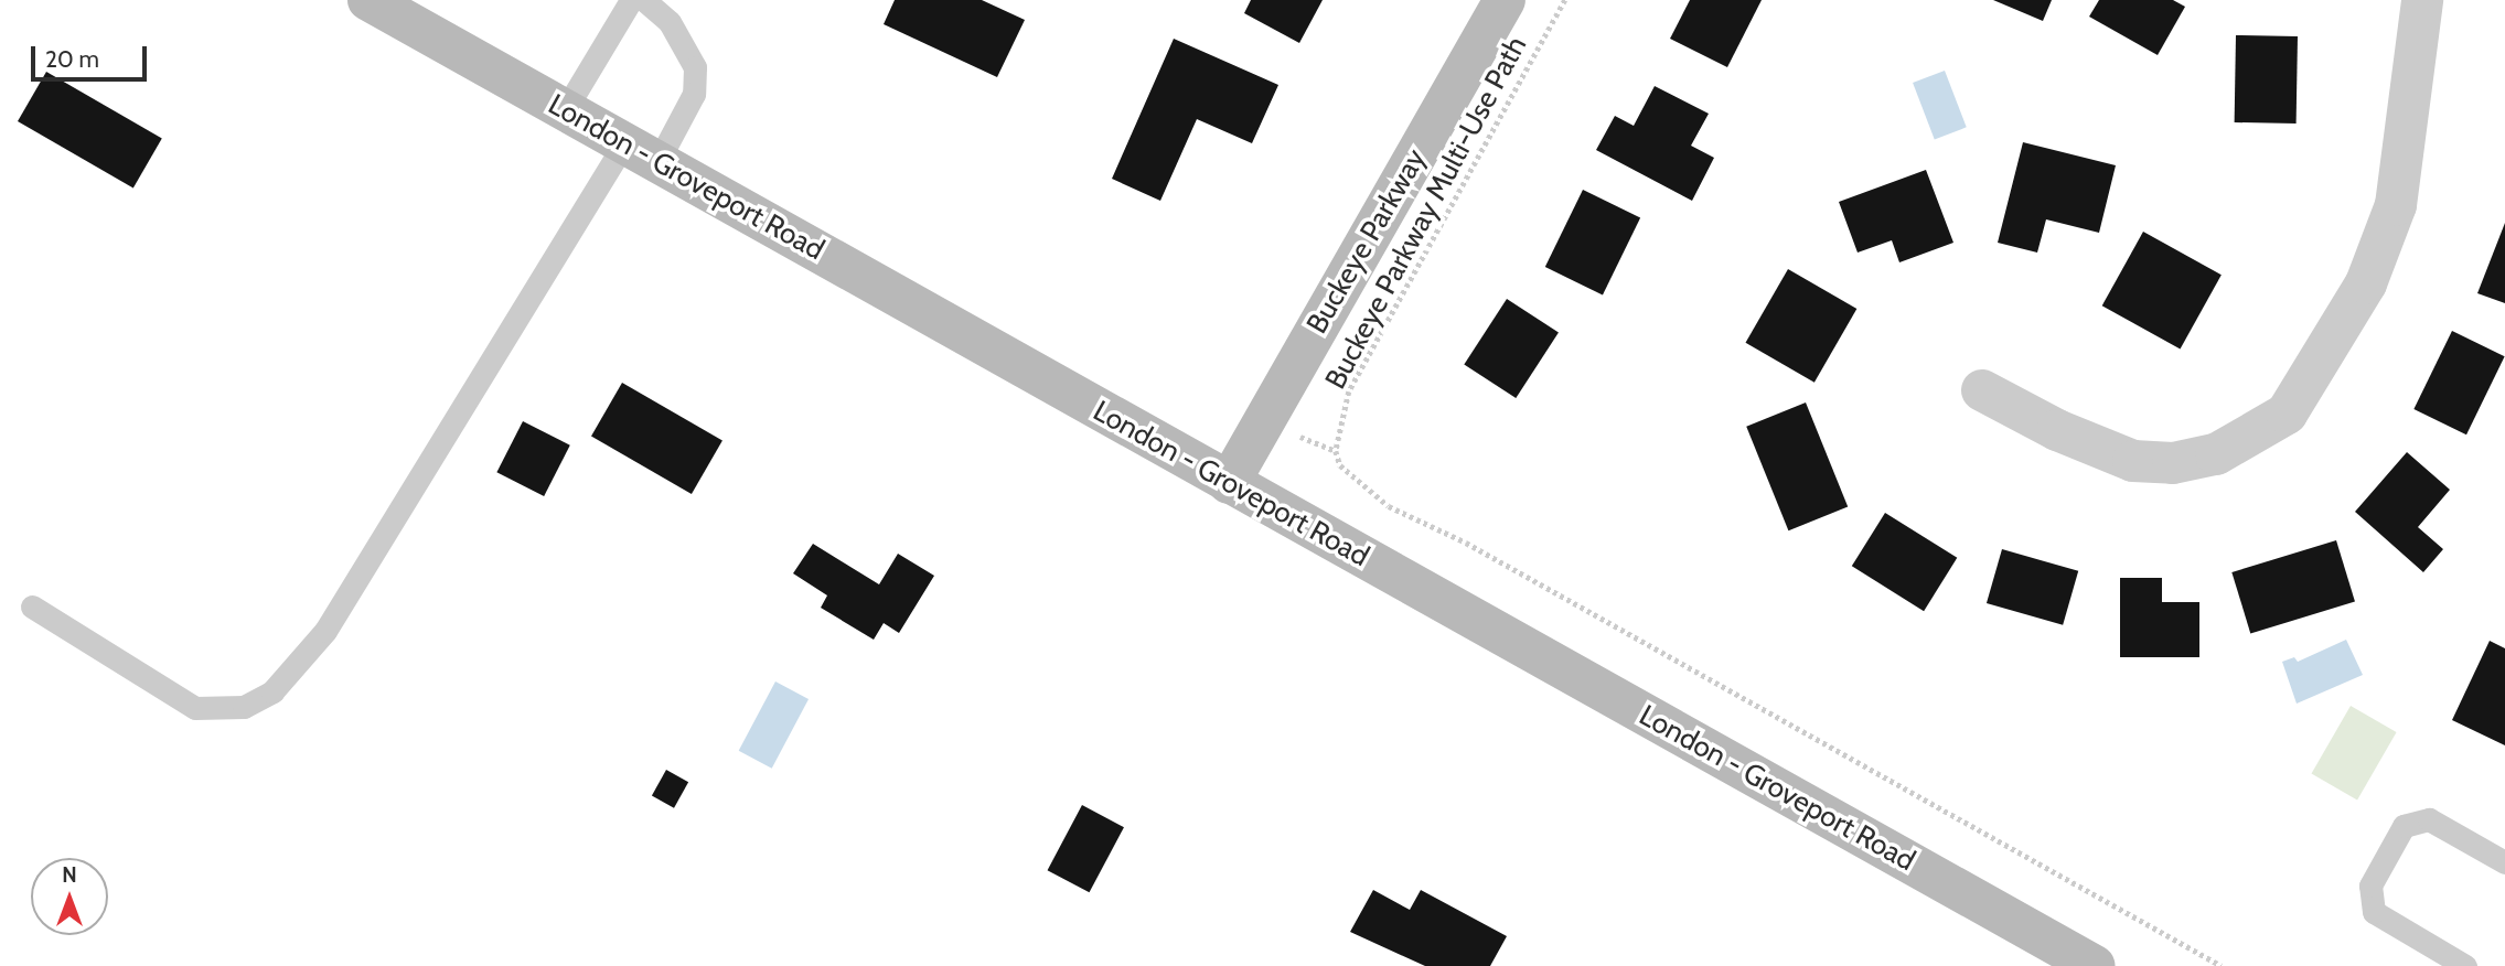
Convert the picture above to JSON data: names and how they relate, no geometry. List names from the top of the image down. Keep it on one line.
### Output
{"streets":{"main road":["London - Groveport Road","Buckeye Parkway"],"path":["Buckeye Parkway Multi-Use Path"]},"crossings":[["London - Groveport Road","Buckeye Parkway"]],"scale_bar":"20 m","north":"top"}
